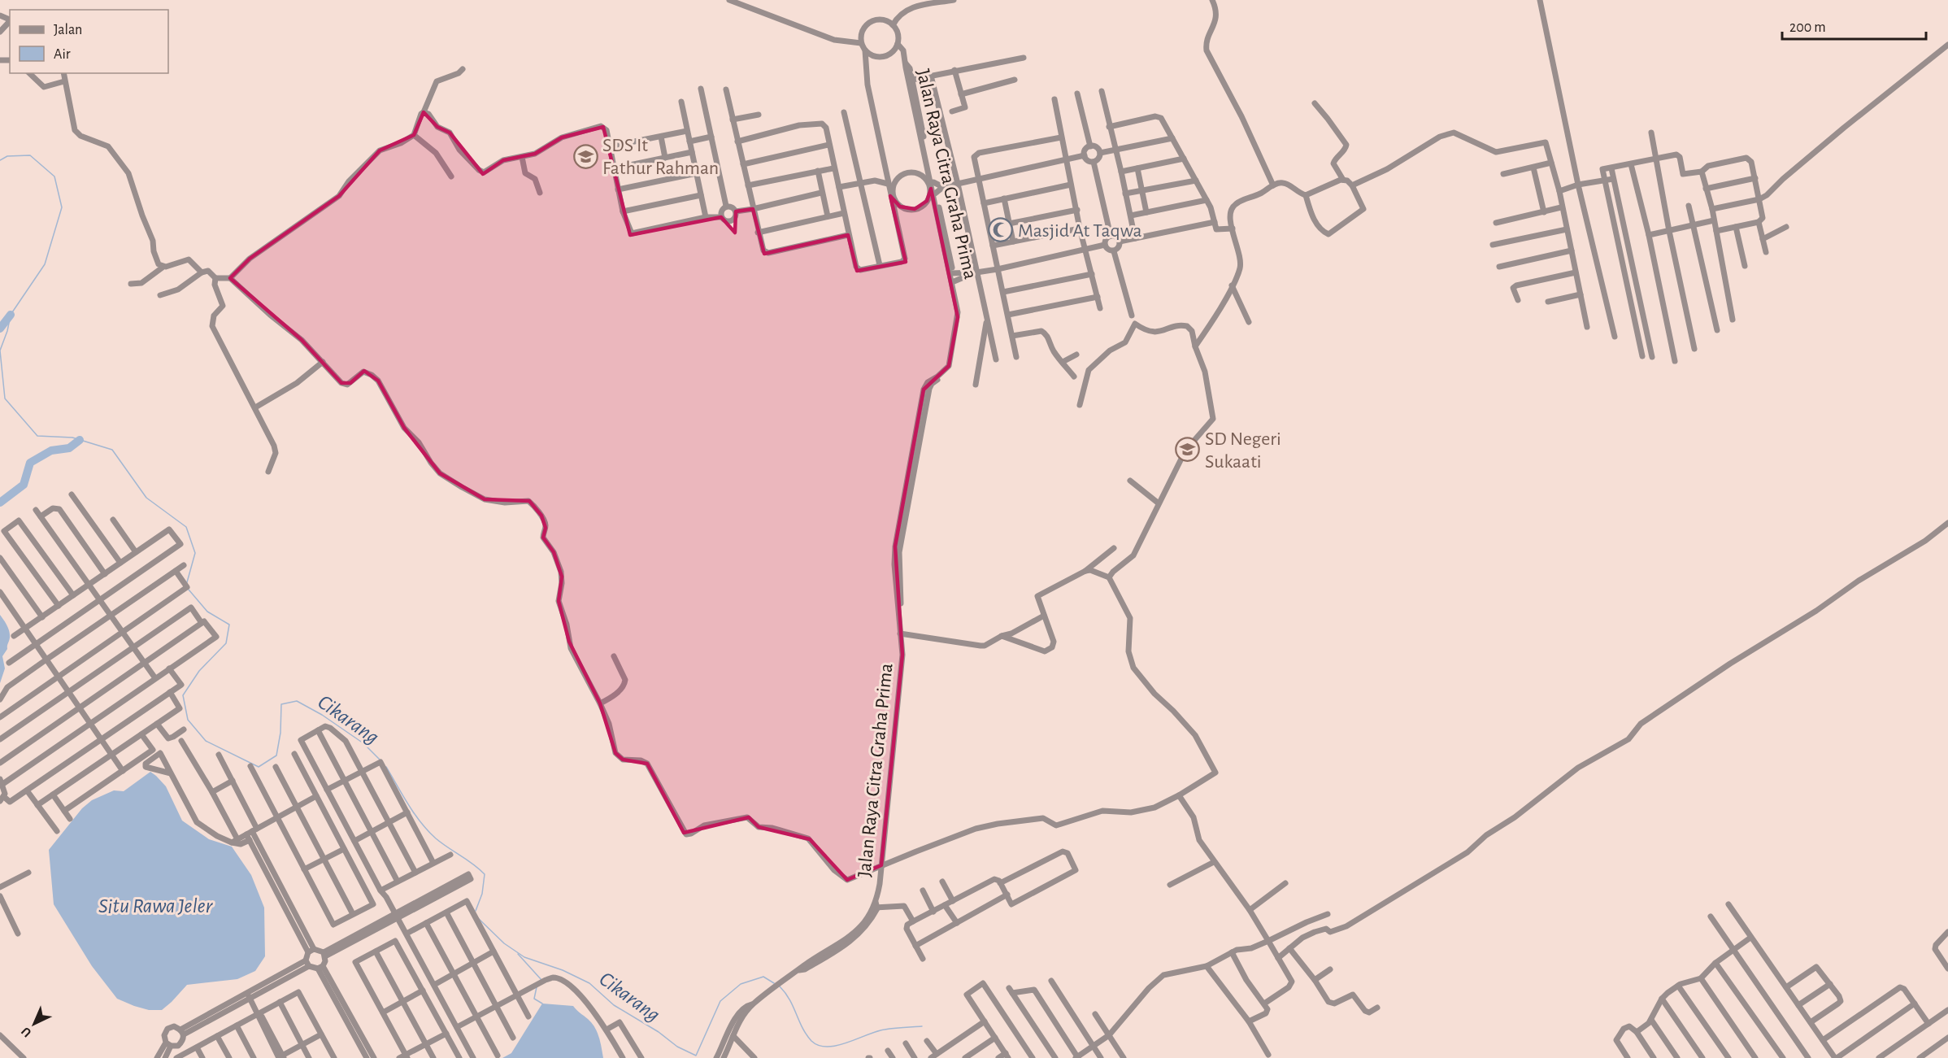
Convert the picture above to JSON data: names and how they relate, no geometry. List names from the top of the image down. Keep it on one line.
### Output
{"streets":{"street":["Jalan Raya Citra Graha Prima"]},"water":["Cikarang","Situ Rawa Jeler"],"places":{"school or university":["SDS It Fathur Rahman","SD Negeri Sukaati"],"mosque":["Masjid At Taqwa"]},"legend":["Jalan","Air"],"scale_bar":"200 m","north":"bottom left"}
